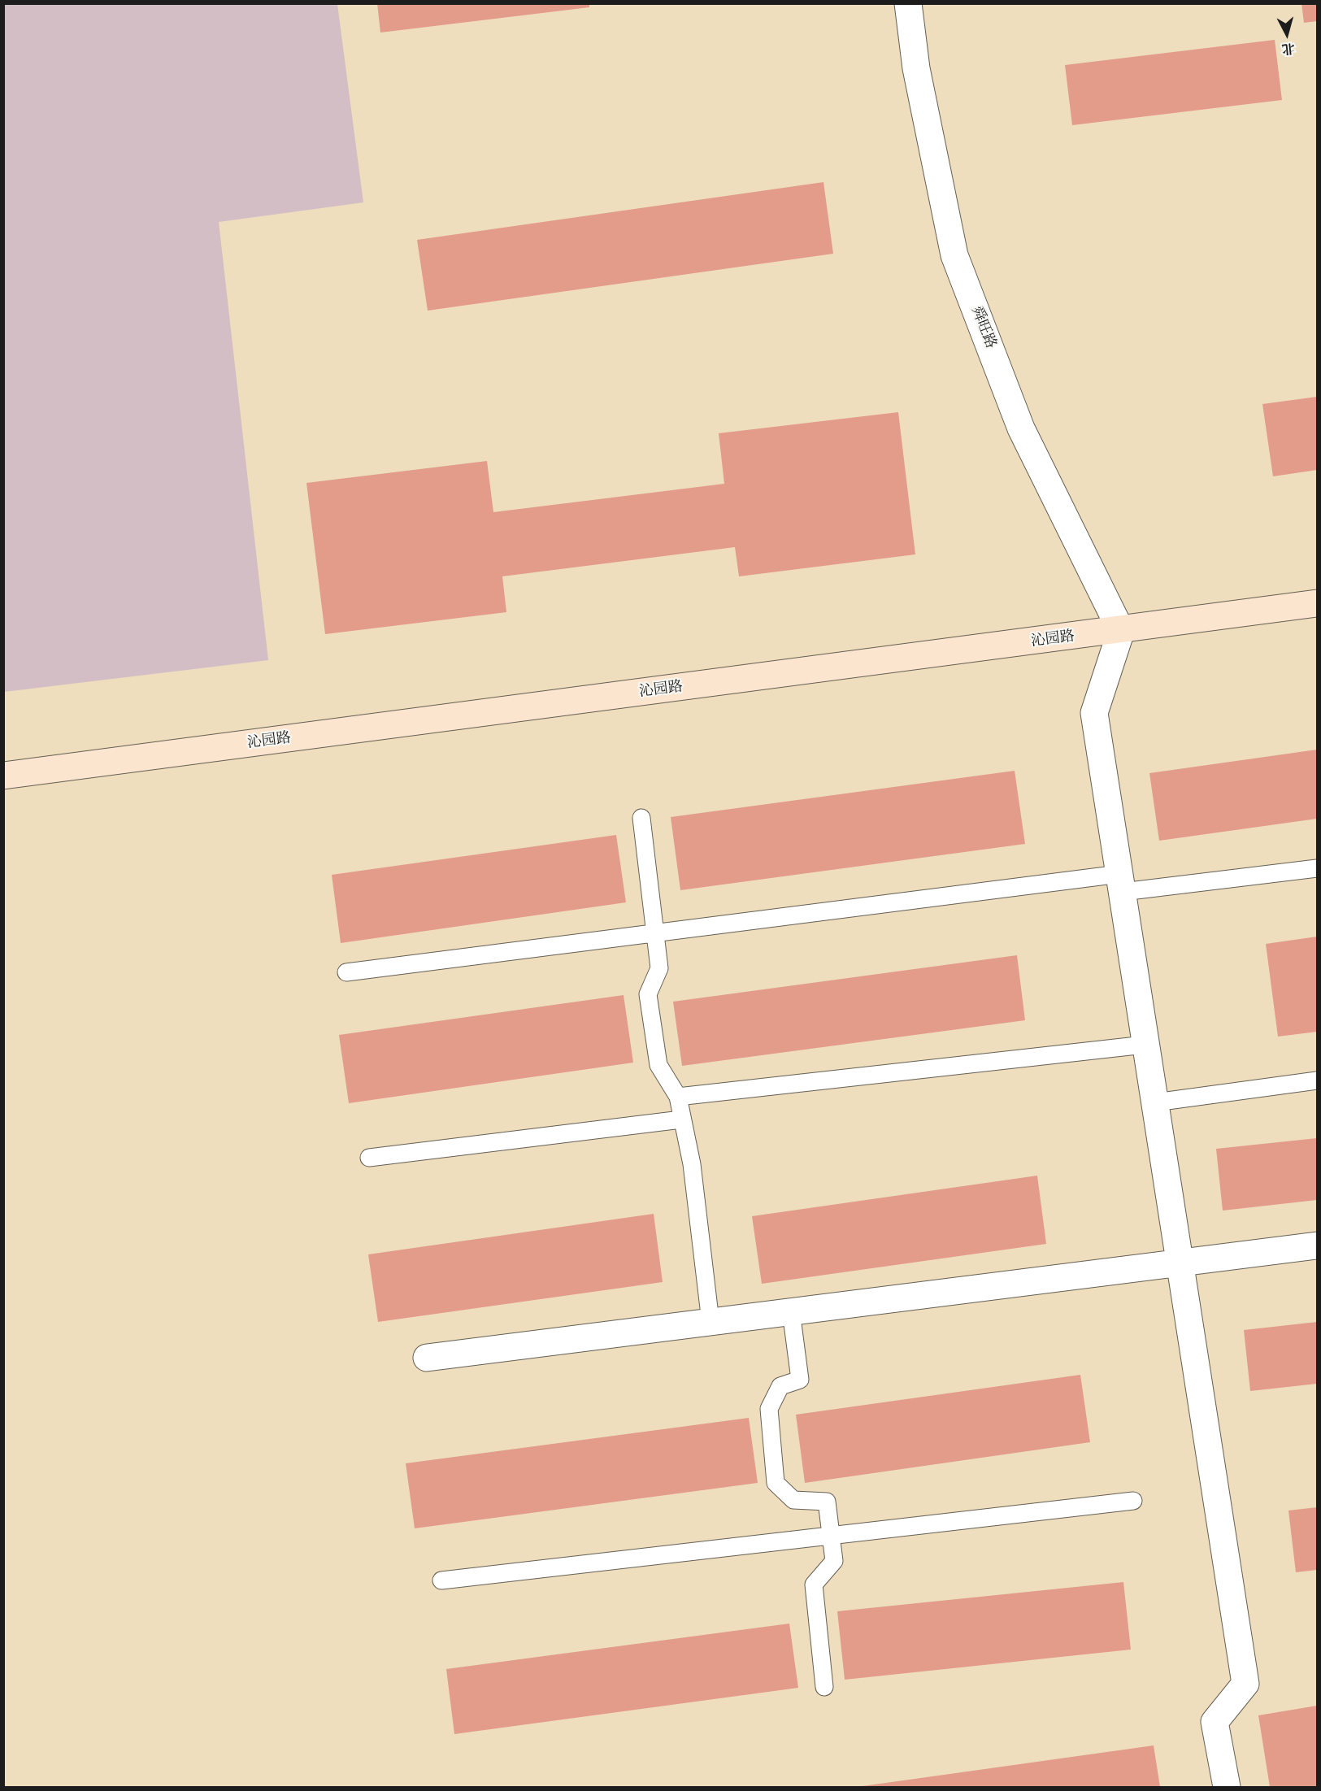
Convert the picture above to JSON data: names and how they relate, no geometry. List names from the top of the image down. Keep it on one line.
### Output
{"streets":{"street":["舜旺路","沁园路"]},"crossings":[["舜旺路","沁园路"]],"north":"bottom"}
